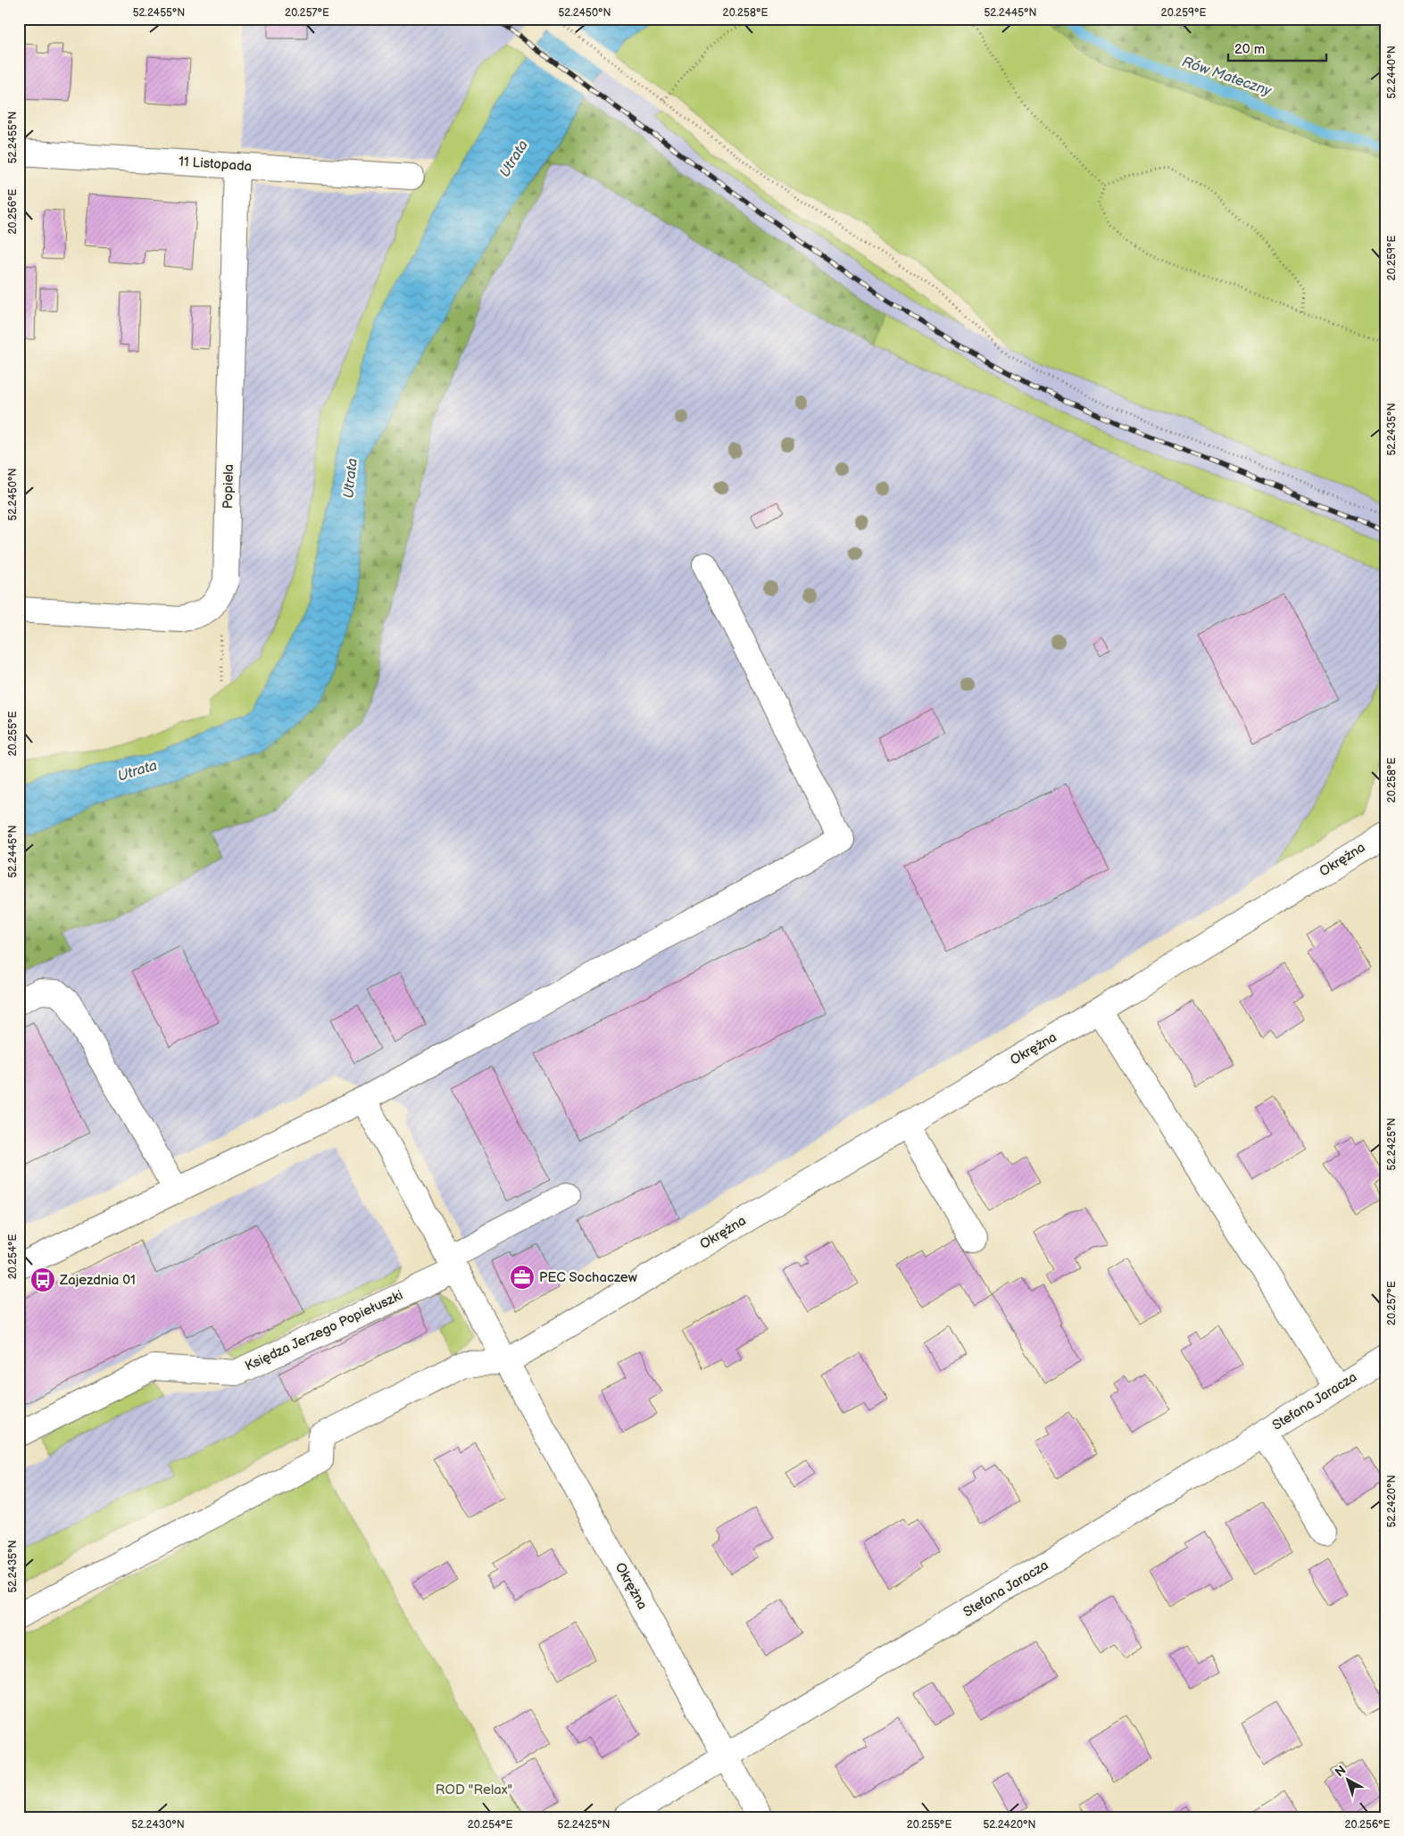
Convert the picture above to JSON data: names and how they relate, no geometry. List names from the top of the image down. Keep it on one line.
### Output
{"streets":{"street":["11 Listopada","Popiela","Okrężna","Księdza Jerzego Popiełuszki","Stefana Jaracza"]},"crossings":[["11 Listopada","Popiela"],["Okrężna","Stefana Jaracza"]],"water":["Rów Mateczny","Utrata"],"parks":["ROD \"Relax\""],"places":{"office":["PEC Sochaczew"],"bus stop":["Zajezdnia 01"]},"scale_bar":"20 m","north":"top left","coordinates":["52.2455°N","20.257°E","52.2450°N","20.258°E","52.2445°N","20.259°E","52.2440°N","20.256°E","52.2435°N","20.255°E","52.2425°N","20.254°E","52.2420°N","52.2430°N"]}
